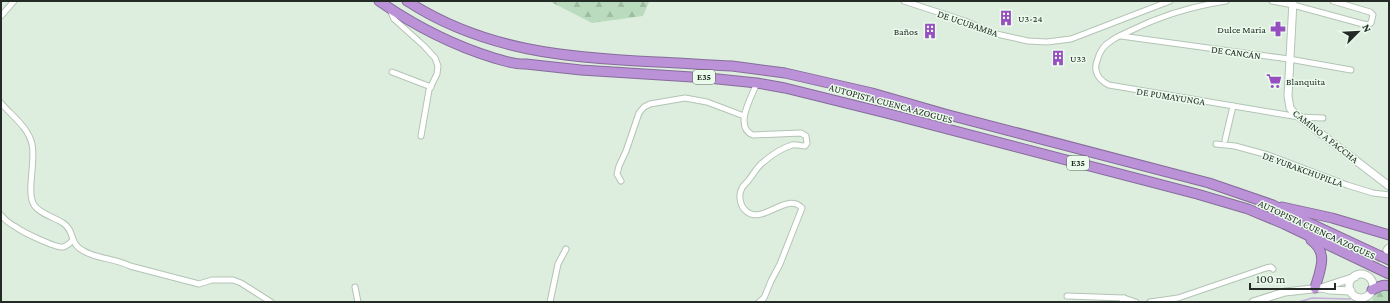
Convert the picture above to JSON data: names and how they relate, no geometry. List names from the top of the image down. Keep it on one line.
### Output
{"streets":{"highway":["E35","AUTOPISTA CUENCA AZOGUES"],"main road":["CAMINO A PACCHA"],"street":["DE UCUBAMBA","DE CANCÁN","DE PUMAYUNGA","DE YURAKCHUPILLA"]},"crossings":[["DE CANCÁN","DE PUMAYUNGA"],["DE CANCÁN","CAMINO A PACCHA"],["DE PUMAYUNGA","CAMINO A PACCHA"]],"places":{"building":["U3-24","Baños","U33"],"pharmacy":["Dulce Maria"],"supermarket":["Blanquita"]},"scale_bar":"100 m","north":"top right"}
